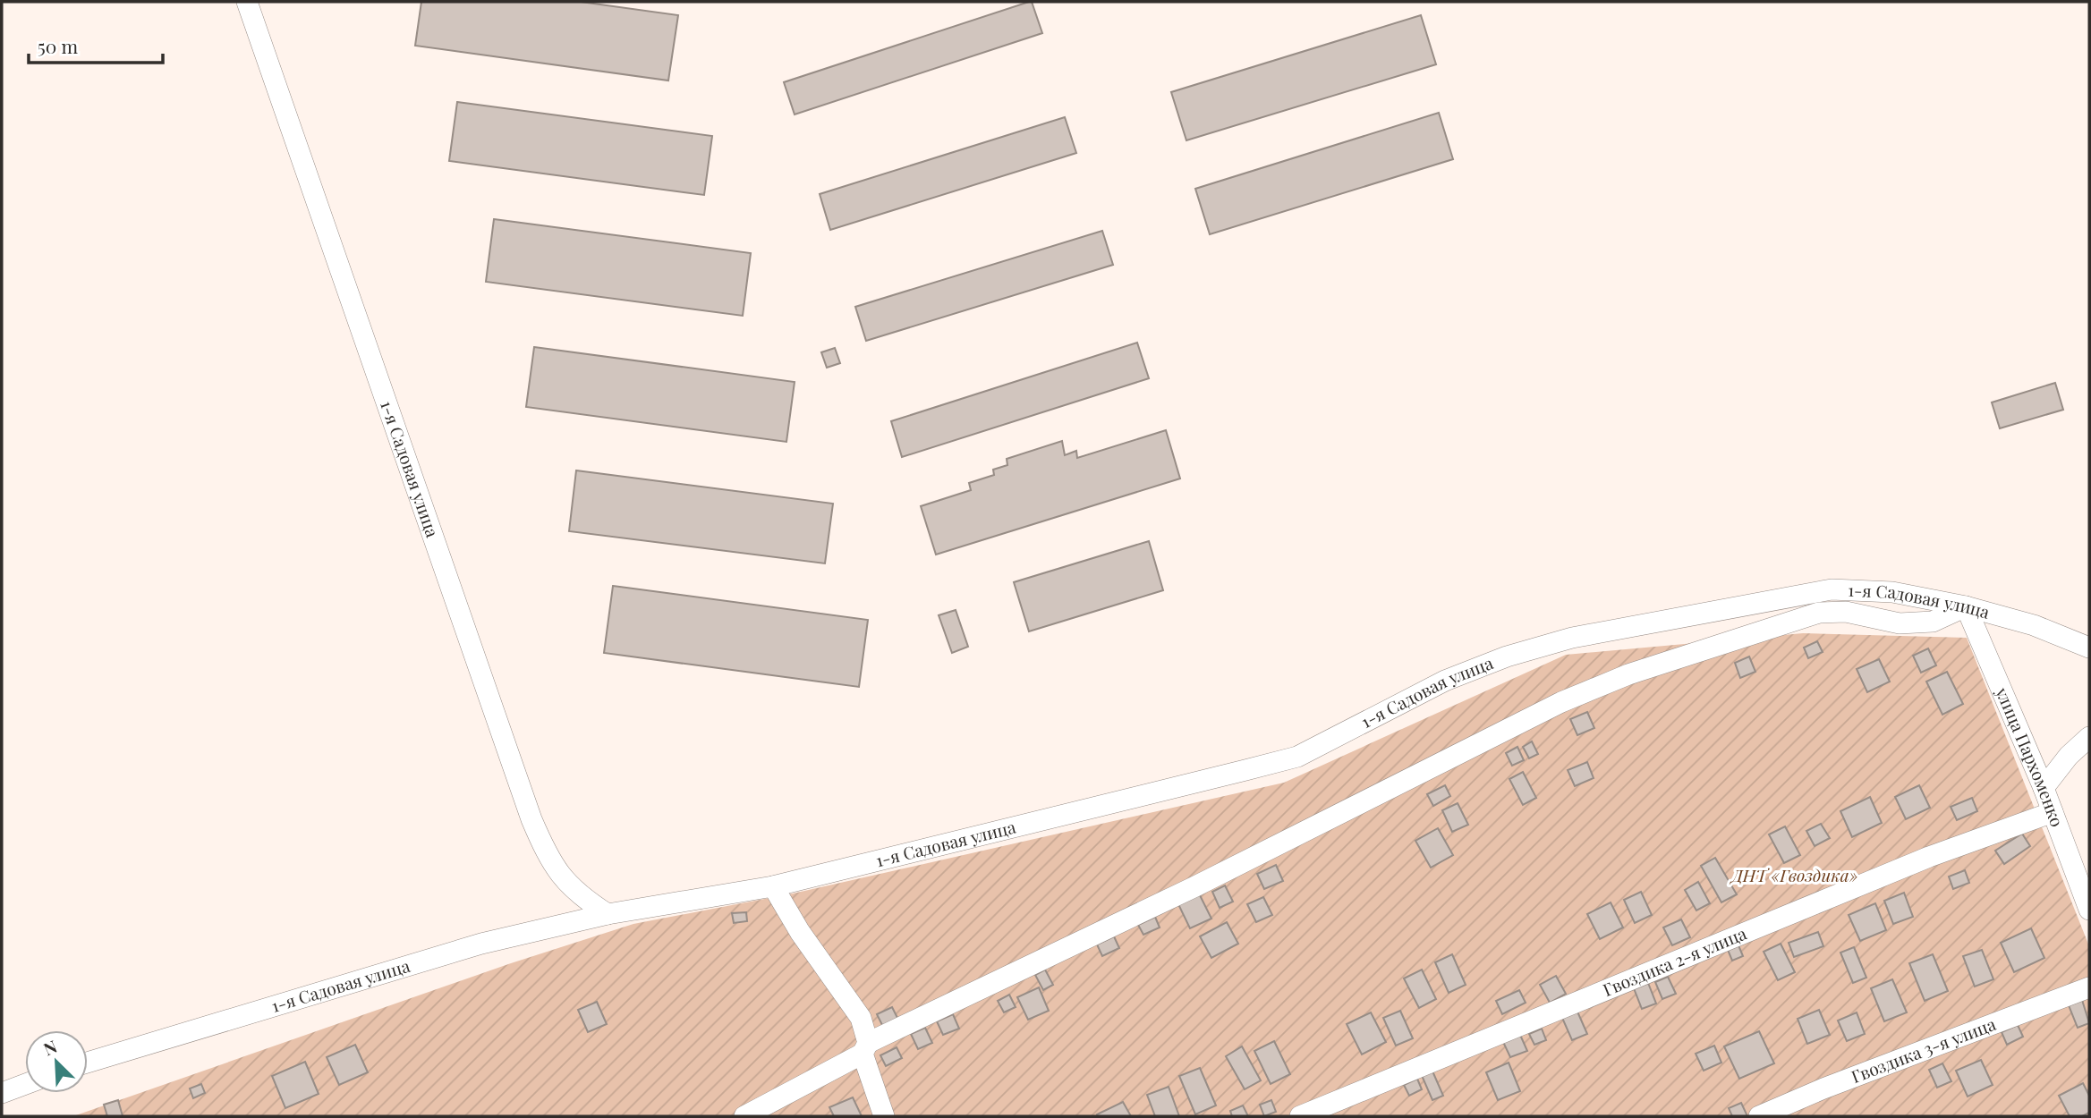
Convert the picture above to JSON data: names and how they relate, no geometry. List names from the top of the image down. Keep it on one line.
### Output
{"streets":{"street":["1-я Садовая улица","улица Пархоменко","Гвоздика 2-я улица","Гвоздика 3-я улица"]},"crossings":[["1-я Садовая улица","улица Пархоменко"],["улица Пархоменко","Гвоздика 2-я улица"]],"parks":["ДНТ «Гвоздика»"],"scale_bar":"50 m","north":"top left"}
